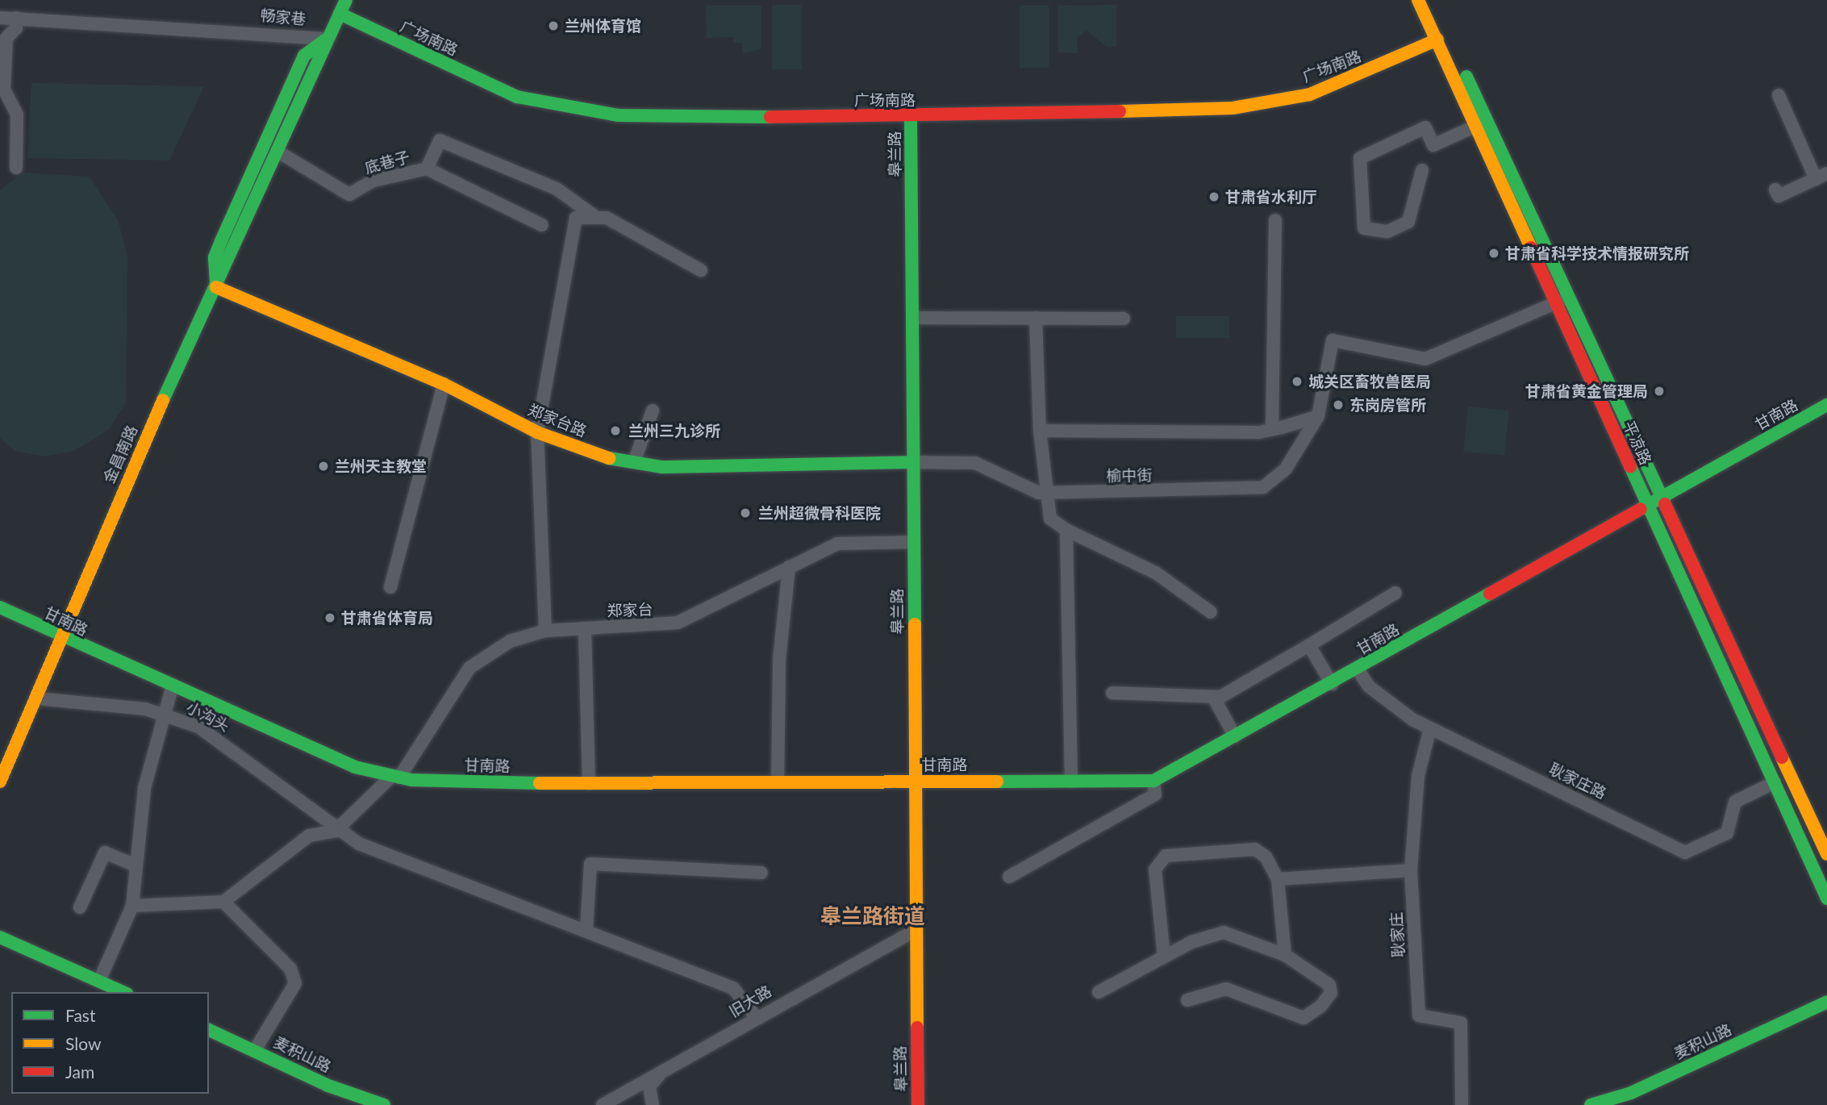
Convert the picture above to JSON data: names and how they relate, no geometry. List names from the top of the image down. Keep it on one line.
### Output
{"streets":{"street":["畅家巷","广场南路","皋兰路","底巷子","甘南路","郑家台路","平凉路","金昌南路","榆中街","郑家台","小沟头","耿家庄路","耿家庄","旧大路","麦积山路"]},"crossings":[["畅家巷","金昌南路"],["广场南路","皋兰路"],["广场南路","平凉路"],["广场南路","金昌南路"],["皋兰路","甘南路"],["皋兰路","郑家台路"],["皋兰路","榆中街"],["皋兰路","郑家台"],["皋兰路","旧大路"],["底巷子","金昌南路"],["甘南路","平凉路"],["甘南路","金昌南路"],["甘南路","郑家台"],["甘南路","耿家庄路"],["郑家台路","金昌南路"],["郑家台路","榆中街"],["平凉路","榆中街"],["平凉路","耿家庄路"],["金昌南路","小沟头"],["郑家台","小沟头"],["小沟头","旧大路"],["耿家庄路","耿家庄"]],"districts":["皋兰路街道"],"places":["兰州体育馆","甘肃省水利厅","甘肃省科学技术情报研究所","城关区畜牧兽医局","甘肃省黄金管理局","东岗房管所","兰州三九诊所","兰州天主教堂","兰州超微骨科医院","甘肃省体育局"],"legend":["Fast","Slow","Jam"]}
